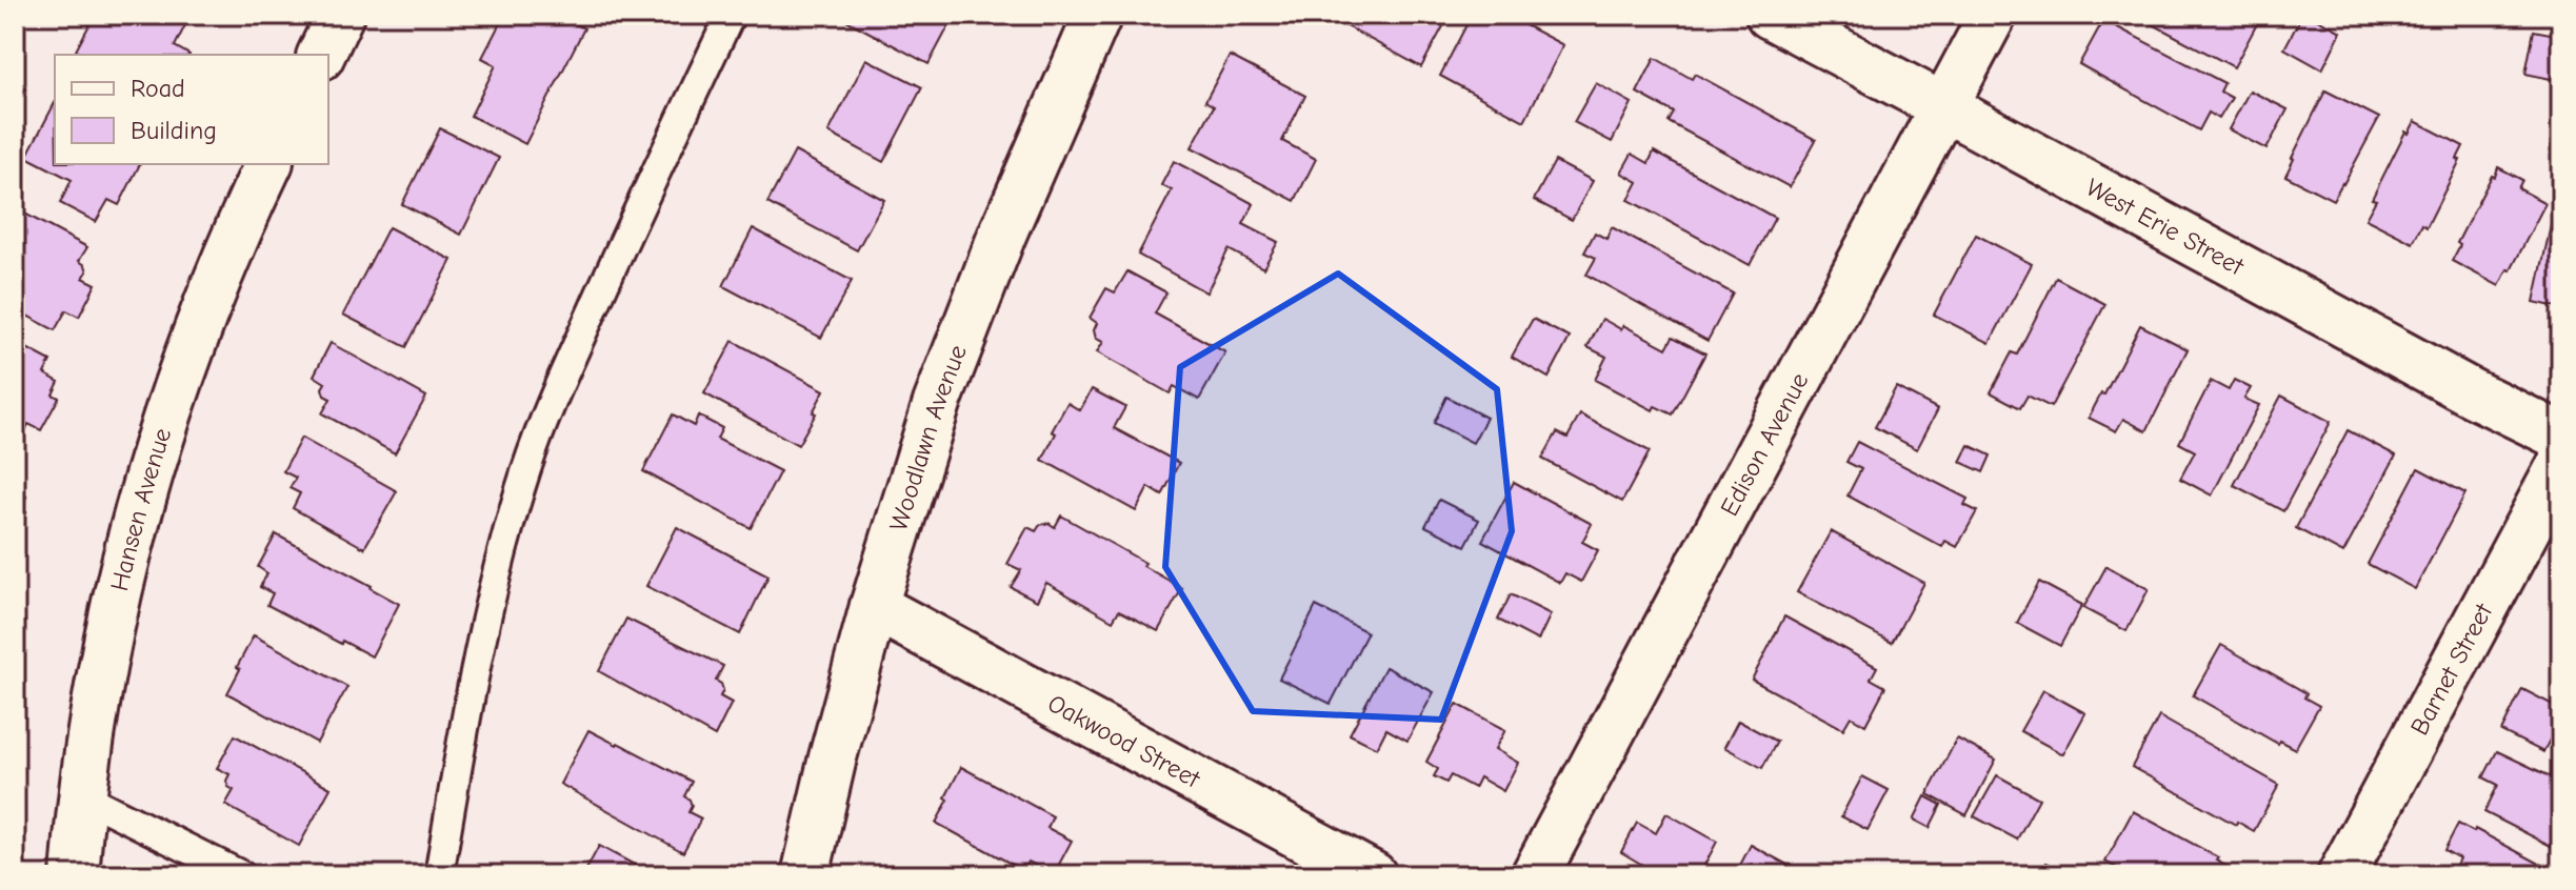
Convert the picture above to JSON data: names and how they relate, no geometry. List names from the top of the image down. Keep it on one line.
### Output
{"streets":{"street":["West Erie Street","Woodlawn Avenue","Edison Avenue","Hansen Avenue","Barnet Street","Oakwood Street"]},"crossings":[["West Erie Street","Edison Avenue"],["Woodlawn Avenue","Oakwood Street"]],"legend":["Road","Building"]}
